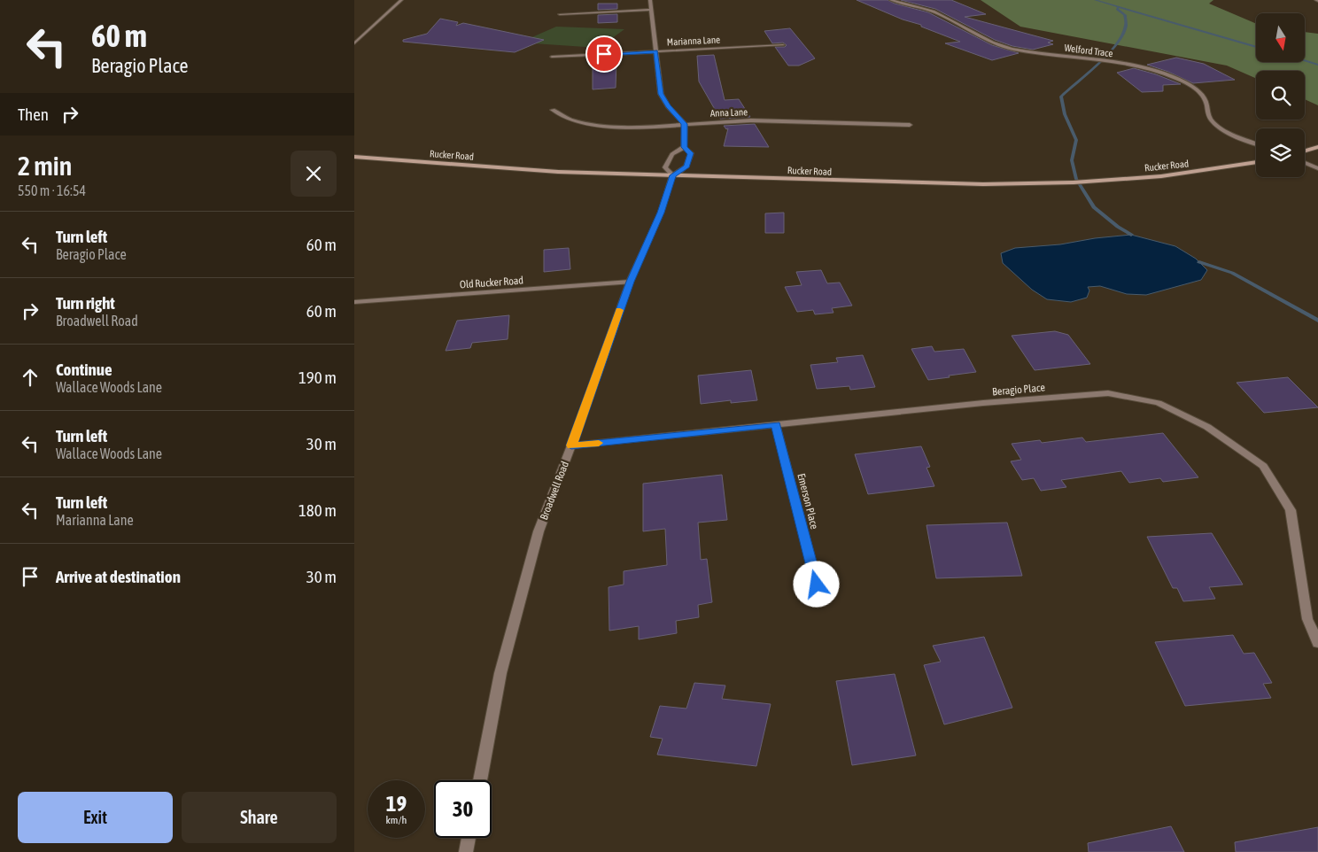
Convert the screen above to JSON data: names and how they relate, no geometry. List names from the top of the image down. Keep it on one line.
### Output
{"streets":{"main road":["Rucker Road"],"street":["Marianna Lane","Welford Trace","Anna Lane","Old Rucker Road","Beragio Place","Broadwell Road","Emerson Place"]},"crossings":[["Rucker Road","Broadwell Road"],["Old Rucker Road","Broadwell Road"],["Beragio Place","Broadwell Road"],["Beragio Place","Emerson Place"]],"north":"bottom","page":{"turn":["60 m","Beragio Place"],"then":"Then","heading":["2 min","550 m · 16:54"],"list":[{"name":"Turn left","note":"Beragio Place","value":"60 m"},{"name":"Turn right","note":"Broadwell Road","value":"60 m"},{"name":"Continue","note":"Wallace Woods Lane","value":"190 m"},{"name":"Turn left","note":"Wallace Woods Lane","value":"30 m"},{"name":"Turn left","note":"Marianna Lane","value":"180 m"},{"name":"Arrive at destination","value":"30 m"}],"speed":"19 km/h","limit":"30","buttons":["Exit","Share"]}}
